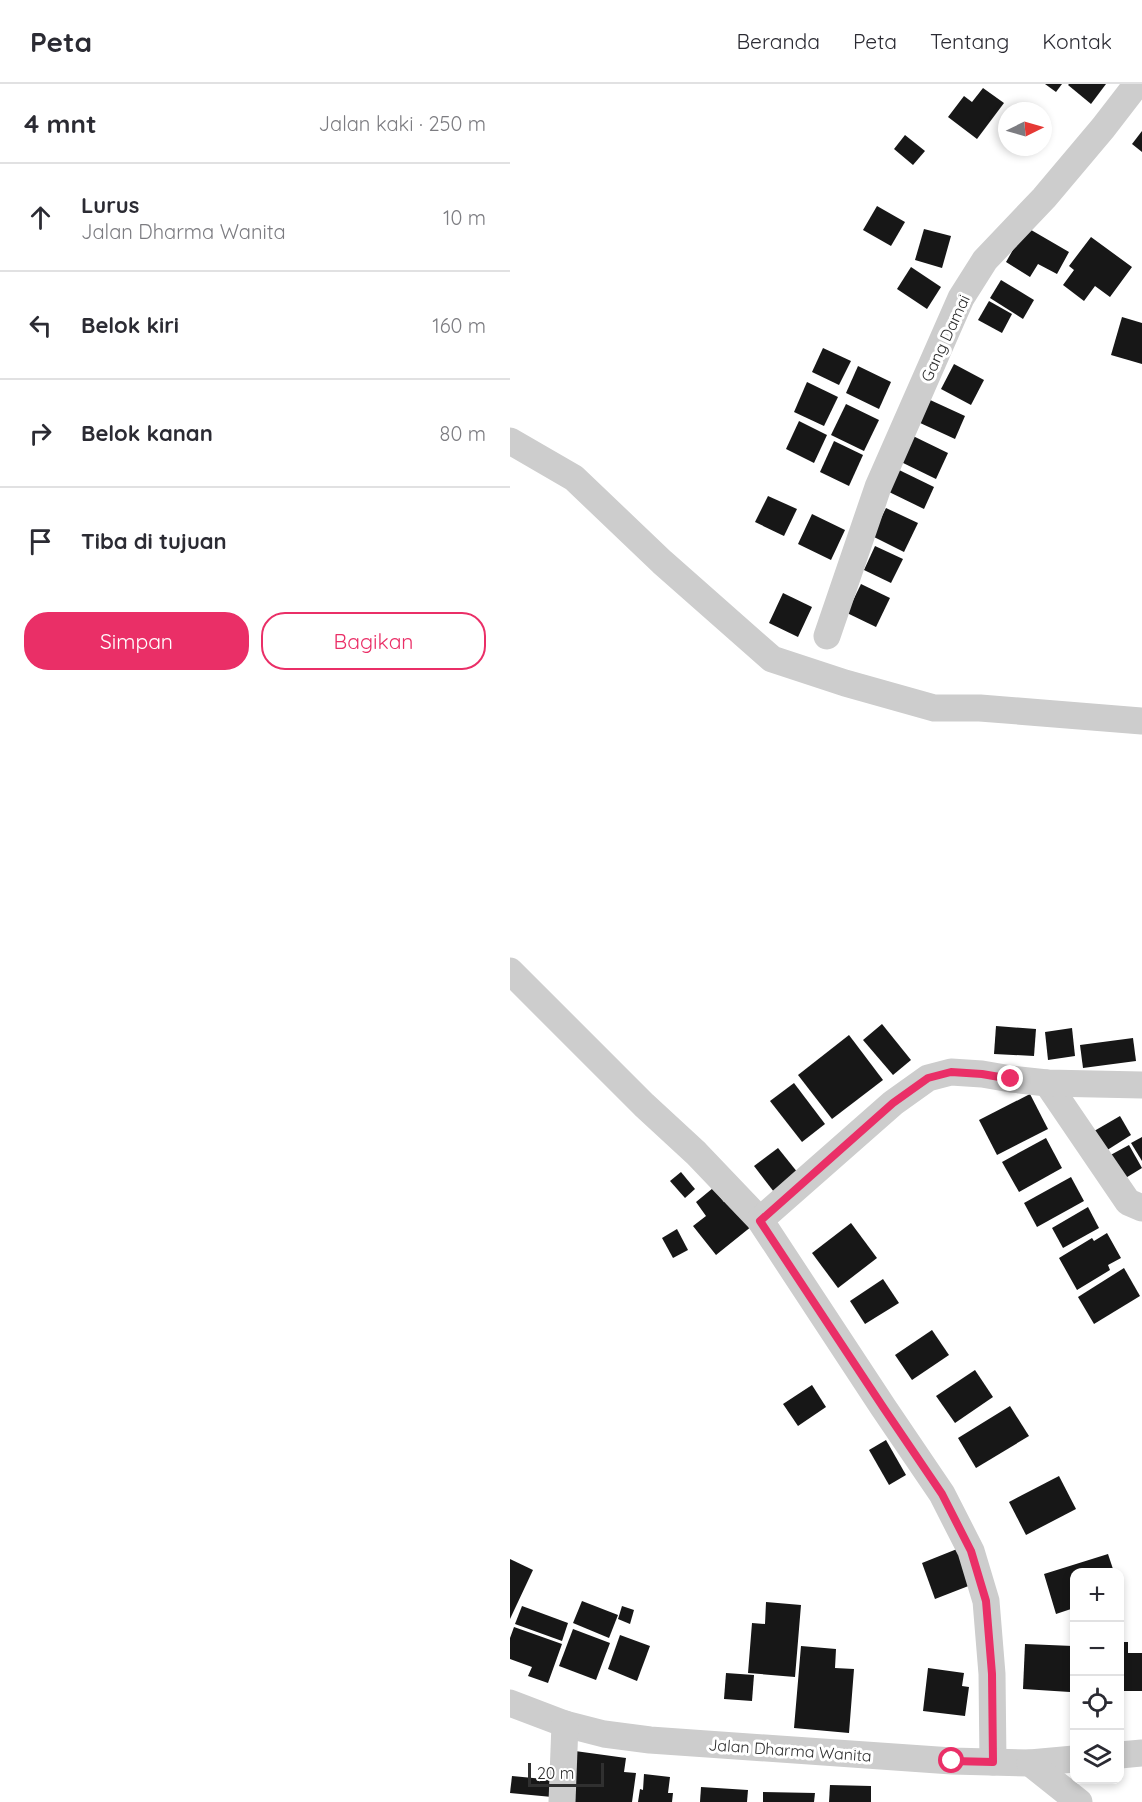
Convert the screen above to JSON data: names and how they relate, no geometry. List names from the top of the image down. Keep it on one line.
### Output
{"streets":{"street":["Gang Damai","Jalan Dharma Wanita"]},"scale_bar":"20 m","north":"right","page":{"header":"Peta","nav":["Beranda","Peta","Tentang","Kontak"],"heading":["4 mnt","Jalan kaki · 250 m"],"list":[["Lurus","Jalan Dharma Wanita","10 m"],["Belok kiri","160 m"],["Belok kanan","80 m"],"Tiba di tujuan"],"buttons":["Simpan","Bagikan"],"map_buttons":["+","−"],"scale":"20 m"}}
